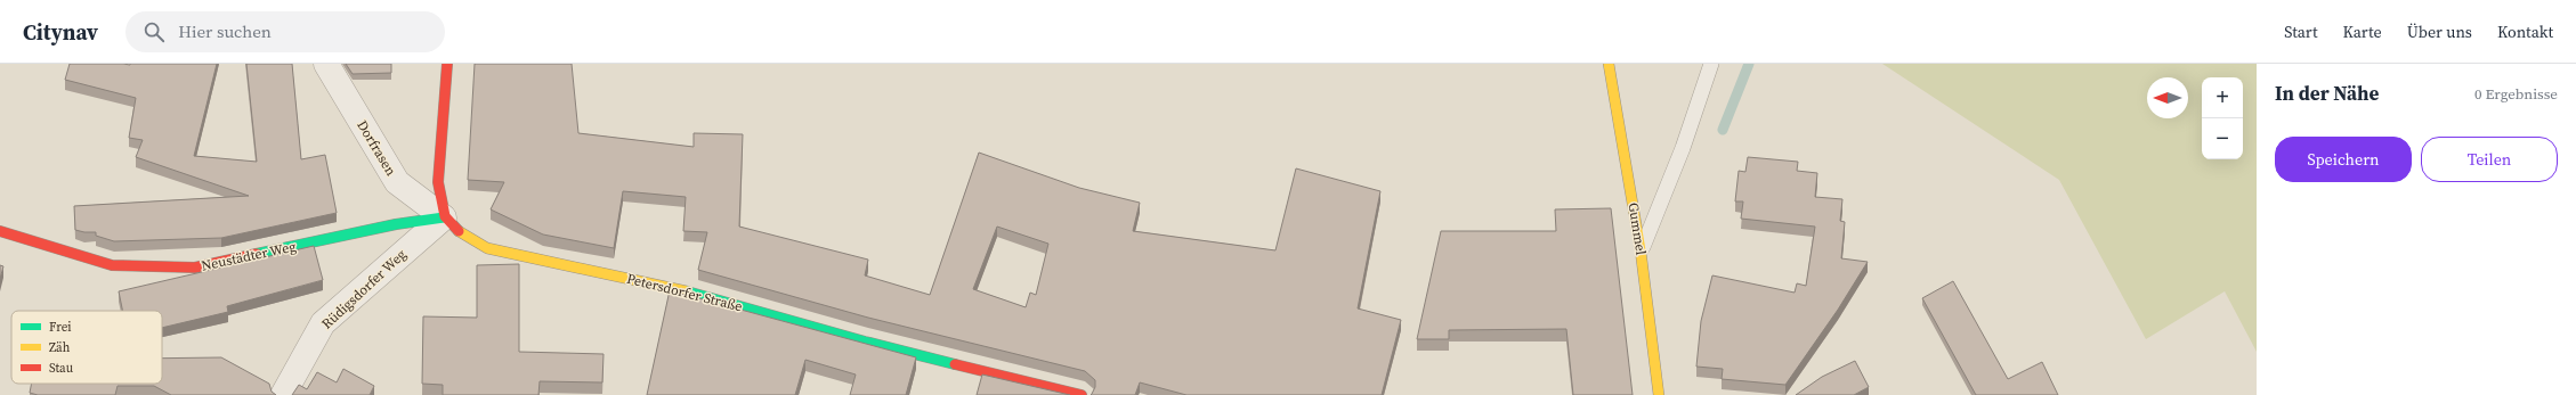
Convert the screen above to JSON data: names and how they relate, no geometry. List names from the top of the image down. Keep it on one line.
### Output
{"streets":{"main road":["Gummel","Neustädter Weg","Petersdorfer Straße"],"street":["Dorfrasen","Rüdigsdorfer Weg"]},"crossings":[["Dorfrasen","Neustädter Weg"],["Dorfrasen","Rüdigsdorfer Weg"],["Dorfrasen","Petersdorfer Straße"],["Neustädter Weg","Rüdigsdorfer Weg"],["Neustädter Weg","Petersdorfer Straße"],["Rüdigsdorfer Weg","Petersdorfer Straße"]],"legend":["Frei","Zäh","Stau"],"north":"left","page":{"header":"Citynav","search":"Hier suchen","nav":["Start","Karte","Über uns","Kontakt"],"heading":["In der Nähe","0 Ergebnisse"],"map_buttons":["+","−"],"buttons":["Speichern","Teilen"]}}
